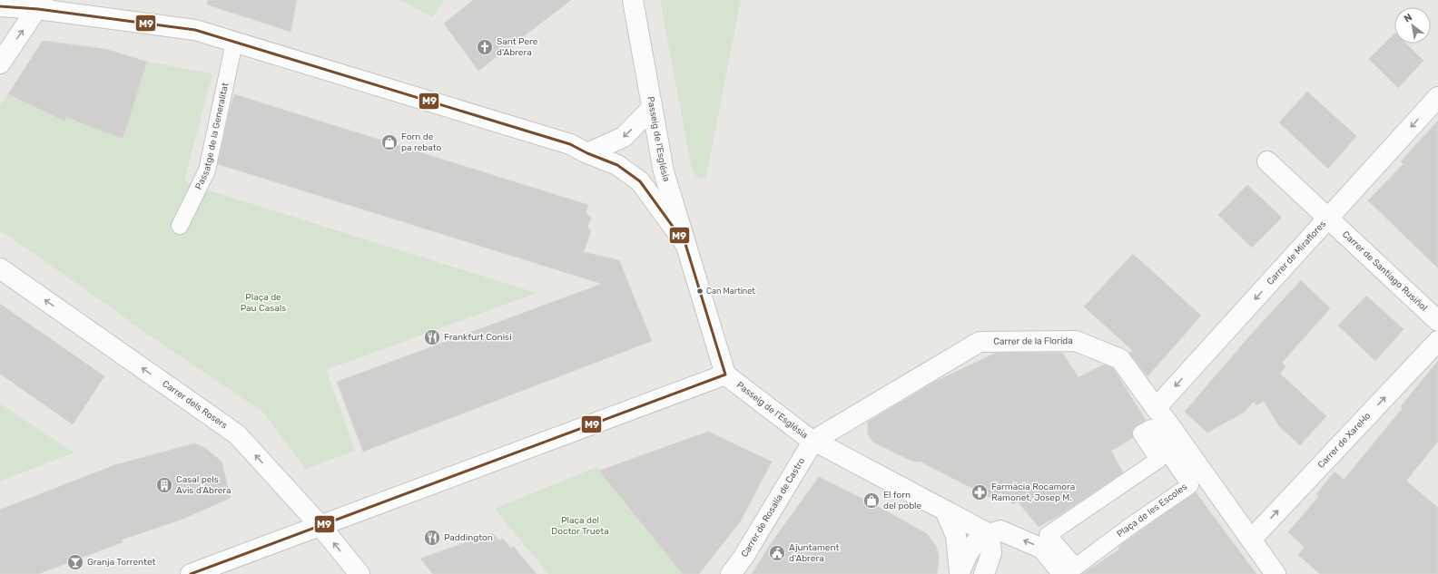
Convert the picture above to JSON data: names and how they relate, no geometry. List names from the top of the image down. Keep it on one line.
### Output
{"streets":{"street":["Passatge de la Generalitat","Passeig de l'Església","Carrer de Miraflores","Carrer de Santiago Rusiñol","Carrer de la Florida","Carrer dels Rosers","Carrer de Xarel·lo","Carrer de Rosalía de Castro","Plaça de les Escoles"]},"crossings":[["Passeig de l'Església","Carrer de la Florida"],["Passeig de l'Església","Carrer de Rosalía de Castro"],["Carrer de Miraflores","Carrer de Santiago Rusiñol"],["Carrer de Miraflores","Carrer de la Florida"],["Carrer de la Florida","Carrer de Xarel·lo"],["Carrer de la Florida","Carrer de Rosalía de Castro"]],"one_way":["Carrer de Miraflores","Carrer dels Rosers","Carrer de Xarel·lo"],"parks":["Plaça de Pau Casals","Plaça del Doctor Trueta"],"places":{"church":["Sant Pere d'Abrera"],"shop":["Forn de pa rebato","El forn del poble"],"other":["Can Martinet"],"restaurant":["Frankfurt Conisi","Paddington"],"building":["Casal pels Avis d'Abrera"],"pharmacy":["Farmàcia Rocamora Ramonet, Josep M."],"public building":["Ajuntament d'Abrera"],"bar":["Granja Torrentet"]},"lines":["transit line M9"],"north":"top left"}
